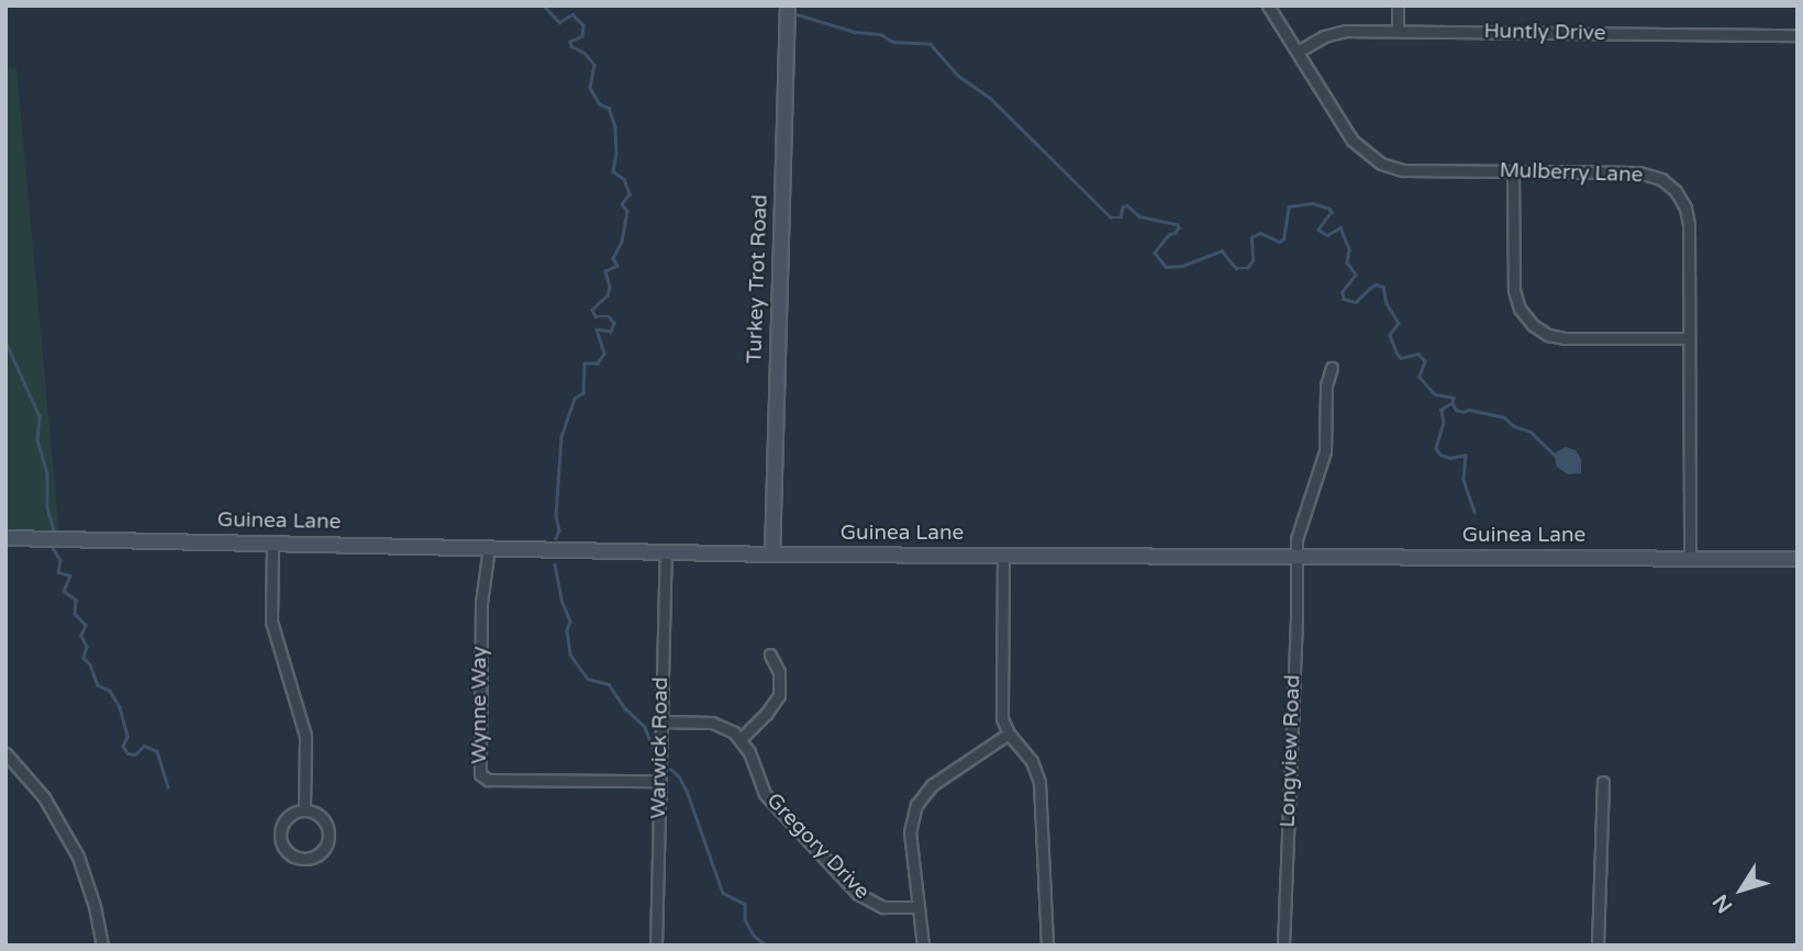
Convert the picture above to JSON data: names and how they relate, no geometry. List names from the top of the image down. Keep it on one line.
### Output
{"streets":{"street":["Huntly Drive","Mulberry Lane","Turkey Trot Road","Guinea Lane","Wynne Way","Warwick Road","Longview Road","Gregory Drive"]},"crossings":[["Huntly Drive","Mulberry Lane"],["Mulberry Lane","Guinea Lane"],["Turkey Trot Road","Guinea Lane"],["Guinea Lane","Wynne Way"],["Guinea Lane","Warwick Road"],["Guinea Lane","Longview Road"],["Wynne Way","Warwick Road"]],"north":"bottom left"}
